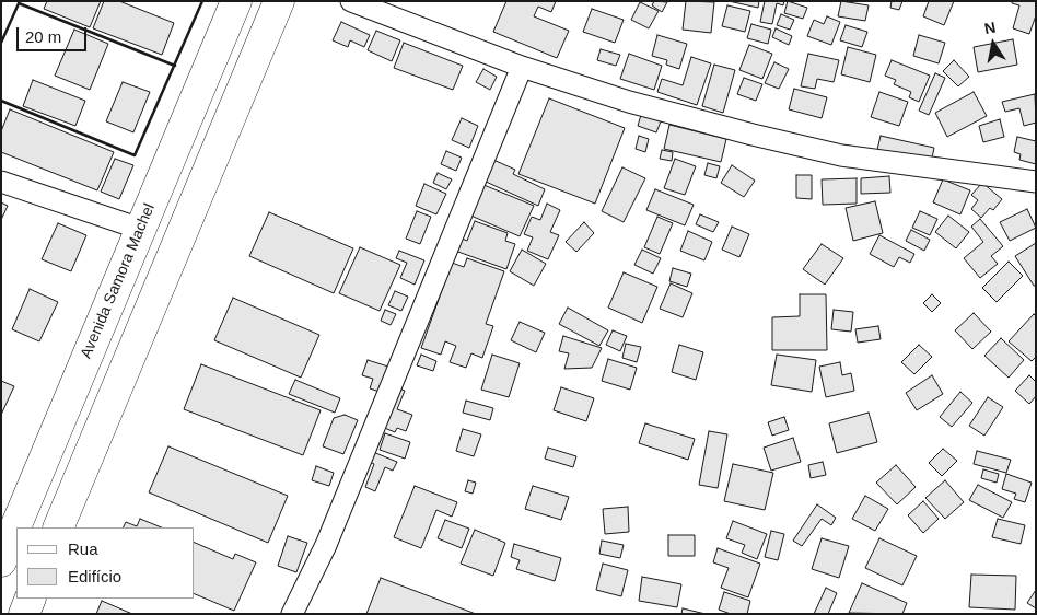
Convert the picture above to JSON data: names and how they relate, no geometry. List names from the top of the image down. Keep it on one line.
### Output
{"streets":{"highway":["Avenida Samora Machel"]},"legend":["Rua","Edifício"],"scale_bar":"20 m","north":"top"}
